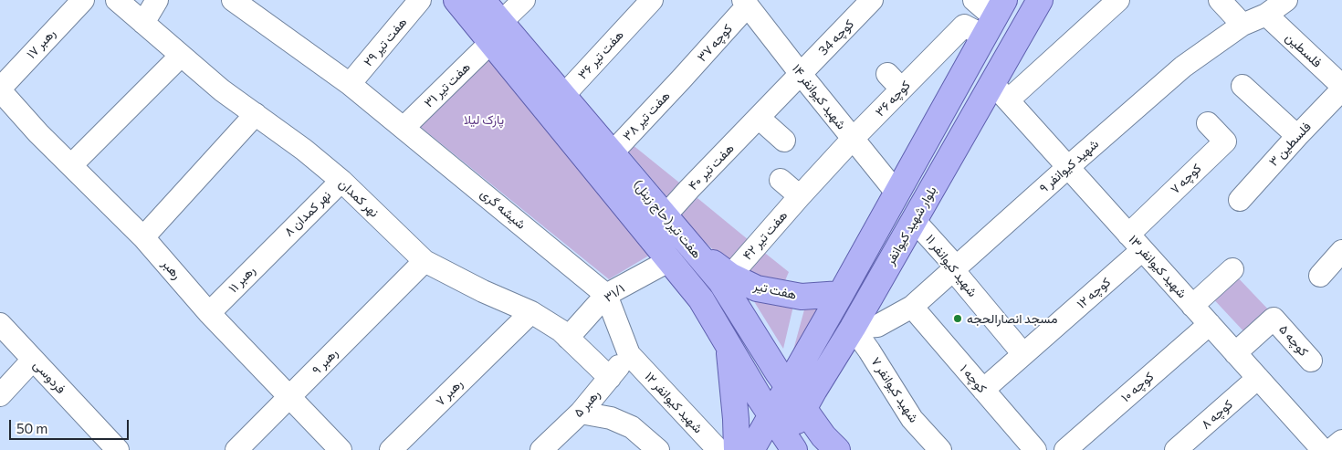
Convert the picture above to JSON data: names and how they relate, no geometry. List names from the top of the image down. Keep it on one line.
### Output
{"streets":{"main road":["هفت تیر(حاج زینل)","بلوار شهید کیوانفر","هفت تیر"],"street":["کوچه 34","هفت تیر ۲۹","کوچه ۳۷","رهبر ۱۷","فلسطین","هفت تیر ۳۶","هفت تیر ۳۱","شهید کیوانفر ۱۴","کوچه ۳۶","هفت تیر ۳۸","فلسطین ۳","شهید کیوانفر ۹","هفت تیر ۴۰","کوچه ۷","نهر کمدان","شیشه گری","نهر کمدان ۸","هفت تیر ۴۲","شهید کیوانفر ۱۱","شهید کیوانفر ۱۳","رهبر","رهبر ۱۱","۳۱/۱","کوچه ۱۲","کوچه ۵","رهبر ۹","فردوسی","کوچه ۱","کوچه ۱۰","شهید کیوانفر ۷","رهبر ۷","شهید کیوانفر ۱۲","رهبر ۵","کوچه ۸"]},"crossings":[["کوچه 34","شهید کیوانفر ۱۴"],["کوچه 34","هفت تیر ۴۰"],["هفت تیر ۲۹","شیشه گری"],["کوچه ۳۷","شهید کیوانفر ۱۴"],["کوچه ۳۷","هفت تیر ۳۸"],["رهبر ۱۷","رهبر"],["فلسطین","شهید کیوانفر ۹"],["هفت تیر ۳۶","هفت تیر(حاج زینل)"],["هفت تیر ۳۱","شیشه گری"],["هفت تیر ۳۱","هفت تیر(حاج زینل)"],["شهید کیوانفر ۱۴","کوچه ۳۶"],["کوچه ۳۶","هفت تیر ۴۲"],["هفت تیر ۳۸","هفت تیر(حاج زینل)"],["شهید کیوانفر ۹","بلوار شهید کیوانفر"],["شهید کیوانفر ۹","شهید کیوانفر ۱۱"],["شهید کیوانفر ۹","شهید کیوانفر ۱۳"],["شهید کیوانفر ۹","کوچه ۱"],["شهید کیوانفر ۹","شهید کیوانفر ۷"],["هفت تیر ۴۰","هفت تیر(حاج زینل)"],["کوچه ۷","شهید کیوانفر ۱۳"],["کوچه ۷","کوچه ۱۲"],["نهر کمدان","نهر کمدان ۸"],["نهر کمدان","۳۱/۱"],["نهر کمدان","رهبر ۹"],["نهر کمدان","رهبر ۷"],["نهر کمدان","رهبر ۵"],["شیشه گری","۳۱/۱"],["شیشه گری","شهید کیوانفر ۱۲"],["شیشه گری","رهبر ۵"],["نهر کمدان ۸","رهبر ۱۱"],["هفت تیر(حاج زینل)","بلوار شهید کیوانفر"],["هفت تیر(حاج زینل)","هفت تیر"],["هفت تیر(حاج زینل)","۳۱/۱"],["بلوار شهید کیوانفر","شهید کیوانفر ۱۱"],["بلوار شهید کیوانفر","شهید کیوانفر ۱۳"],["بلوار شهید کیوانفر","شهید کیوانفر ۷"],["هفت تیر ۴۲","هفت تیر"],["شهید کیوانفر ۱۱","کوچه ۱۲"],["شهید کیوانفر ۱۳","کوچه ۱۲"],["شهید کیوانفر ۱۳","کوچه ۵"],["شهید کیوانفر ۱۳","کوچه ۱۰"],["شهید کیوانفر ۱۳","کوچه ۸"],["رهبر","رهبر ۱۱"],["رهبر","رهبر ۹"],["کوچه ۱۲","کوچه ۱"],["شهید کیوانفر ۱۲","رهبر ۵"]],"parks":["پارک لیلا"],"places":["مسجد انصارالحجه"],"scale_bar":"50 m"}
